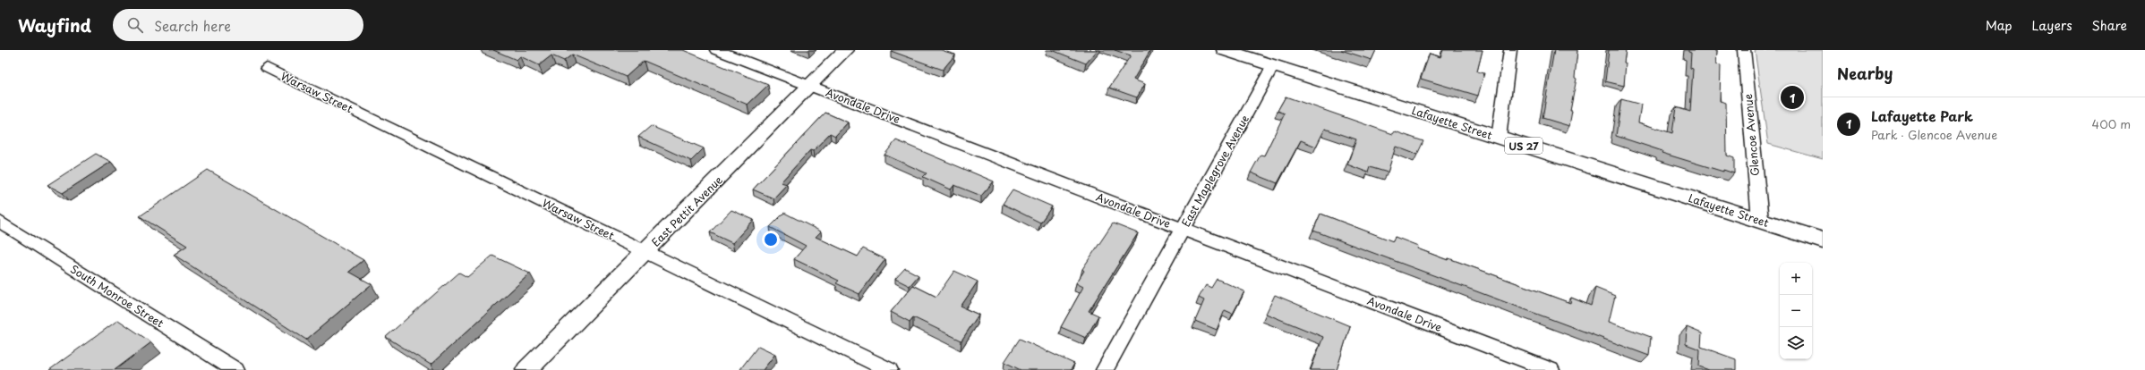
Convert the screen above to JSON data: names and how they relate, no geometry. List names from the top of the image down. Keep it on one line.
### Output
{"streets":{"highway":["Lafayette Street","US 27"],"street":["Warsaw Street","Avondale Drive","Glencoe Avenue","East Maplegrove Avenue","East Pettit Avenue","South Monroe Street"]},"crossings":[["Warsaw Street","East Pettit Avenue"],["Avondale Drive","East Maplegrove Avenue"],["Avondale Drive","East Pettit Avenue"],["Lafayette Street","Glencoe Avenue"],["Lafayette Street","East Maplegrove Avenue"]],"page":{"header":"Wayfind","search":"Search here","nav":["Map","Layers","Share"],"heading":"Nearby","pins":"1","list":[{"mark":"1","name":"Lafayette Park","note":"Park · Glencoe Avenue","value":"400 m"}],"map_buttons":["+","−"]}}
